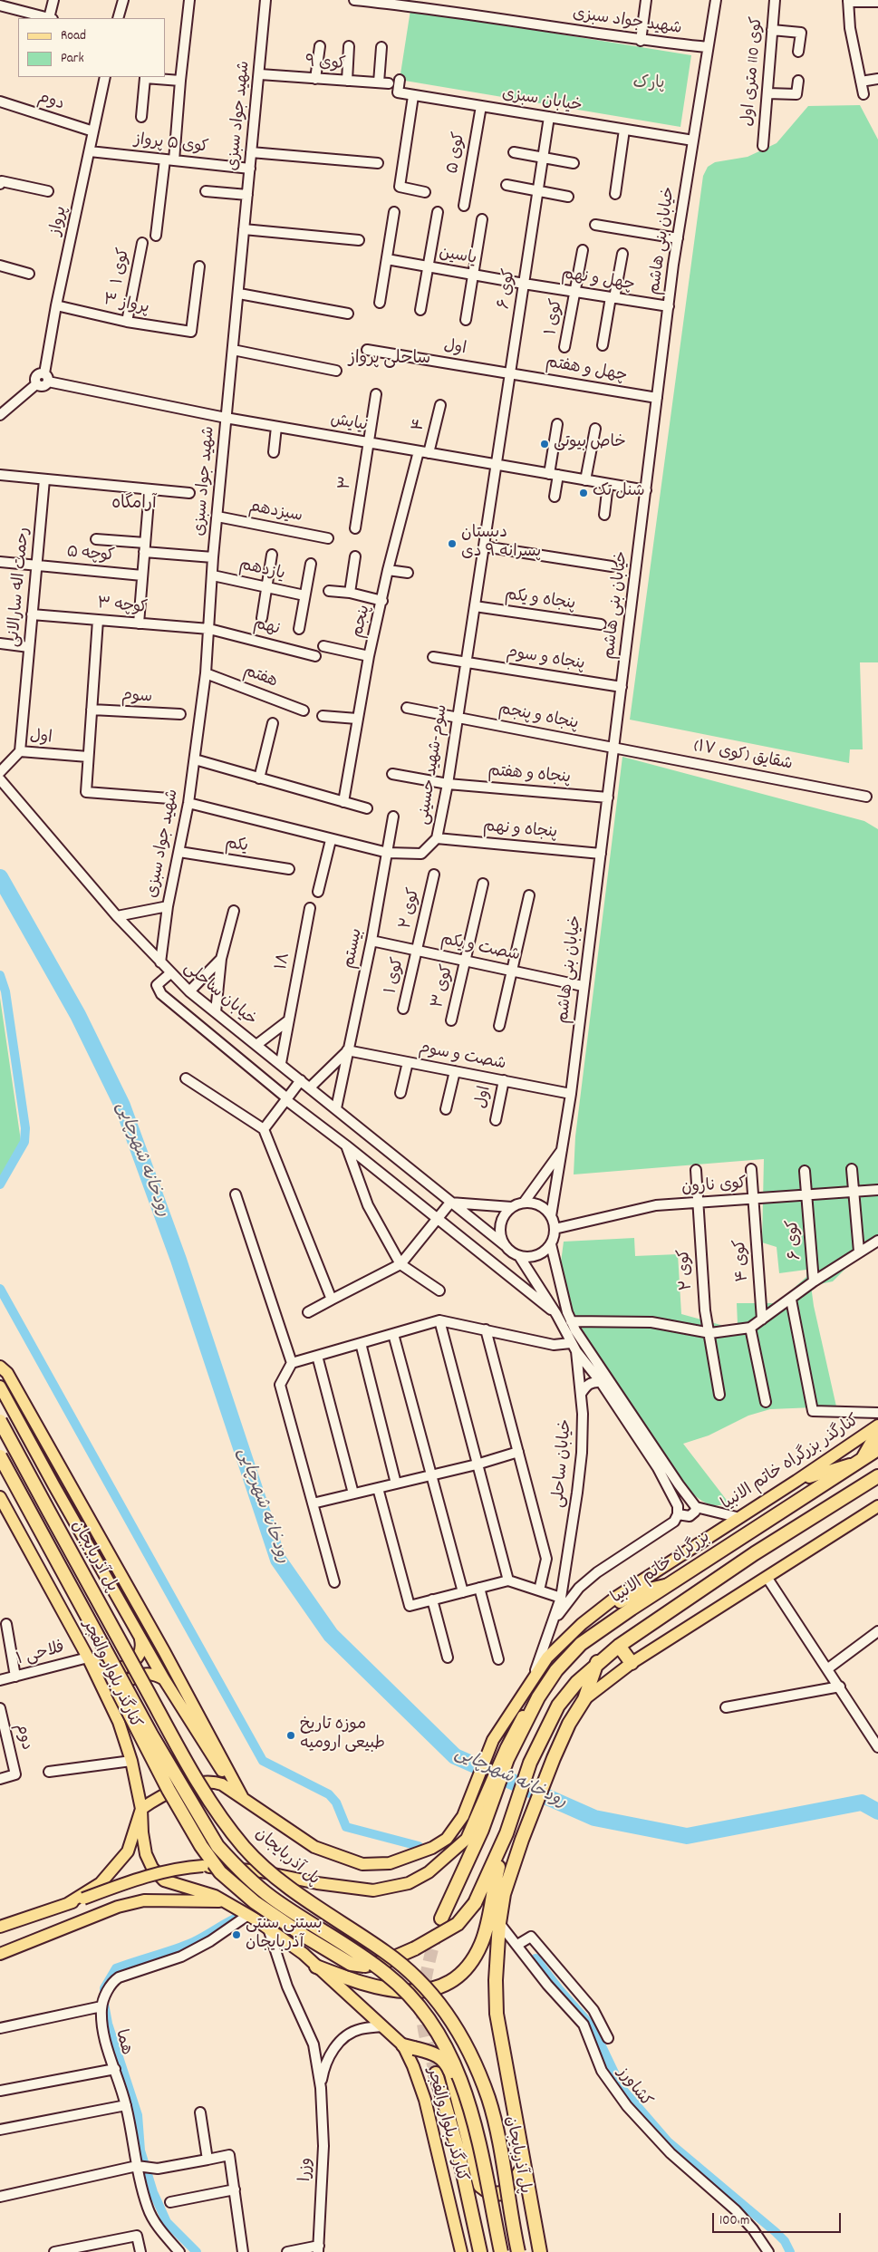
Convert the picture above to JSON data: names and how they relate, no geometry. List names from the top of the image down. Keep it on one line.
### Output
{"streets":{"highway":["پل آذربایجان","بزرگراه خاتم الانبیا"],"main road":["کنارگذر بزرگراه خاتم الانبیا","کنارگذر بلوار والفجر"],"street":["شهید جواد سبزی","کوی ۹","کوی 110 متری اول","خیابان سبزی","دوم","کوی ۵ پرواز","کوی ۵","پرواز","خیابان بنی هاشم","یاسین","کوی ۱","چهل و نهم","کوی ۶","پرواز ۳","اول","چهل و هفتم","نیایش","۴","۳","سیزدهم","کوچه ۵","یازدهم","رحمت اله سارالانی","پنجاه و یکم","کوچه ۳","پنجم","نهم","پنجاه و سوم","هفتم","سوم","پنجاه و پنجم","شقایق (کوی ۱۷)","سوم-شهید حسینی","پنجاه و هفتم","پنجاه و نهم","یکم","کوی ۲","بیستم","شصت و یکم","۱۸","کوی ۳","خیابان ساحلی","شصت و سوم","کوی نارون","کوی ۴","فلاحی ۱","هما","کشاورز","وزرا"]},"crossings":[["شهید جواد سبزی","کوی ۹"],["شهید جواد سبزی","کوی ۵ پرواز"],["شهید جواد سبزی","خیابان بنی هاشم"],["شهید جواد سبزی","نیایش"],["شهید جواد سبزی","سیزدهم"],["شهید جواد سبزی","یازدهم"],["شهید جواد سبزی","کوچه ۳"],["شهید جواد سبزی","نهم"],["شهید جواد سبزی","هفتم"],["شهید جواد سبزی","سوم-شهید حسینی"],["شهید جواد سبزی","یکم"],["شهید جواد سبزی","خیابان ساحلی"],["خیابان سبزی","کوی ۵"],["خیابان سبزی","خیابان بنی هاشم"],["خیابان سبزی","کوی ۶"],["دوم","پرواز"],["کوی ۵ پرواز","پرواز"],["پرواز","پرواز ۳"],["پرواز","نیایش"],["خیابان بنی هاشم","چهل و نهم"],["خیابان بنی هاشم","چهل و هفتم"],["خیابان بنی هاشم","نیایش"],["خیابان بنی هاشم","پنجاه و سوم"],["خیابان بنی هاشم","پنجاه و پنجم"],["خیابان بنی هاشم","شقایق (کوی ۱۷)"],["خیابان بنی هاشم","پنجاه و هفتم"],["خیابان بنی هاشم","پنجاه و نهم"],["خیابان بنی هاشم","شصت و یکم"],["خیابان بنی هاشم","خیابان ساحلی"],["خیابان بنی هاشم","شصت و سوم"],["خیابان بنی هاشم","کوی نارون"],["یاسین","چهل و نهم"],["یاسین","کوی ۶"],["یاسین","اول"],["کوی ۱","چهل و نهم"],["کوی ۱","پرواز ۳"],["کوی ۱","کوی ۲"],["کوی ۱","شصت و یکم"],["چهل و نهم","کوی ۶"],["کوی ۶","اول"],["کوی ۶","چهل و هفتم"],["کوی ۶","نیایش"],["کوی ۶","سوم-شهید حسینی"],["کوی ۶","کوی نارون"],["اول","چهل و هفتم"],["اول","رحمت اله سارالانی"],["اول","شصت و سوم"],["نیایش","۴"],["نیایش","۳"],["نیایش","پنجم"],["نیایش","سوم-شهید حسینی"],["کوچه ۵","رحمت اله سارالانی"],["رحمت اله سارالانی","کوچه ۳"],["پنجاه و یکم","سوم-شهید حسینی"],["کوچه ۳","نهم"],["پنجاه و سوم","سوم-شهید حسینی"],["پنجاه و پنجم","شقایق (کوی ۱۷)"],["پنجاه و پنجم","سوم-شهید حسینی"],["سوم-شهید حسینی","پنجاه و هفتم"],["سوم-شهید حسینی","پنجاه و نهم"],["سوم-شهید حسینی","بیستم"],["کوی ۲","شصت و یکم"],["کوی ۲","کوی نارون"],["بیستم","شصت و یکم"],["بیستم","خیابان ساحلی"],["بیستم","شصت و سوم"],["شصت و یکم","کوی ۳"],["۱۸","خیابان ساحلی"],["خیابان ساحلی","کوی نارون"],["خیابان ساحلی","کنارگذر بزرگراه خاتم الانبیا"],["کوی نارون","کوی ۴"],["فلاحی ۱","کنارگذر بلوار والفجر"],["کنارگذر بلوار والفجر","هما"]],"districts":["ساحلی پرواز","آرامگاه"],"water":["رودخانه شهرچایی"],"parks":["پارک"],"places":["خاص بیوتی","شنل تک","دبستان پسرانه ۹ دی","موزه تاریخ طبیعی ارومیه","بستنی سنتی آذربایجان"],"legend":["Road","Park"],"scale_bar":"100 m"}
